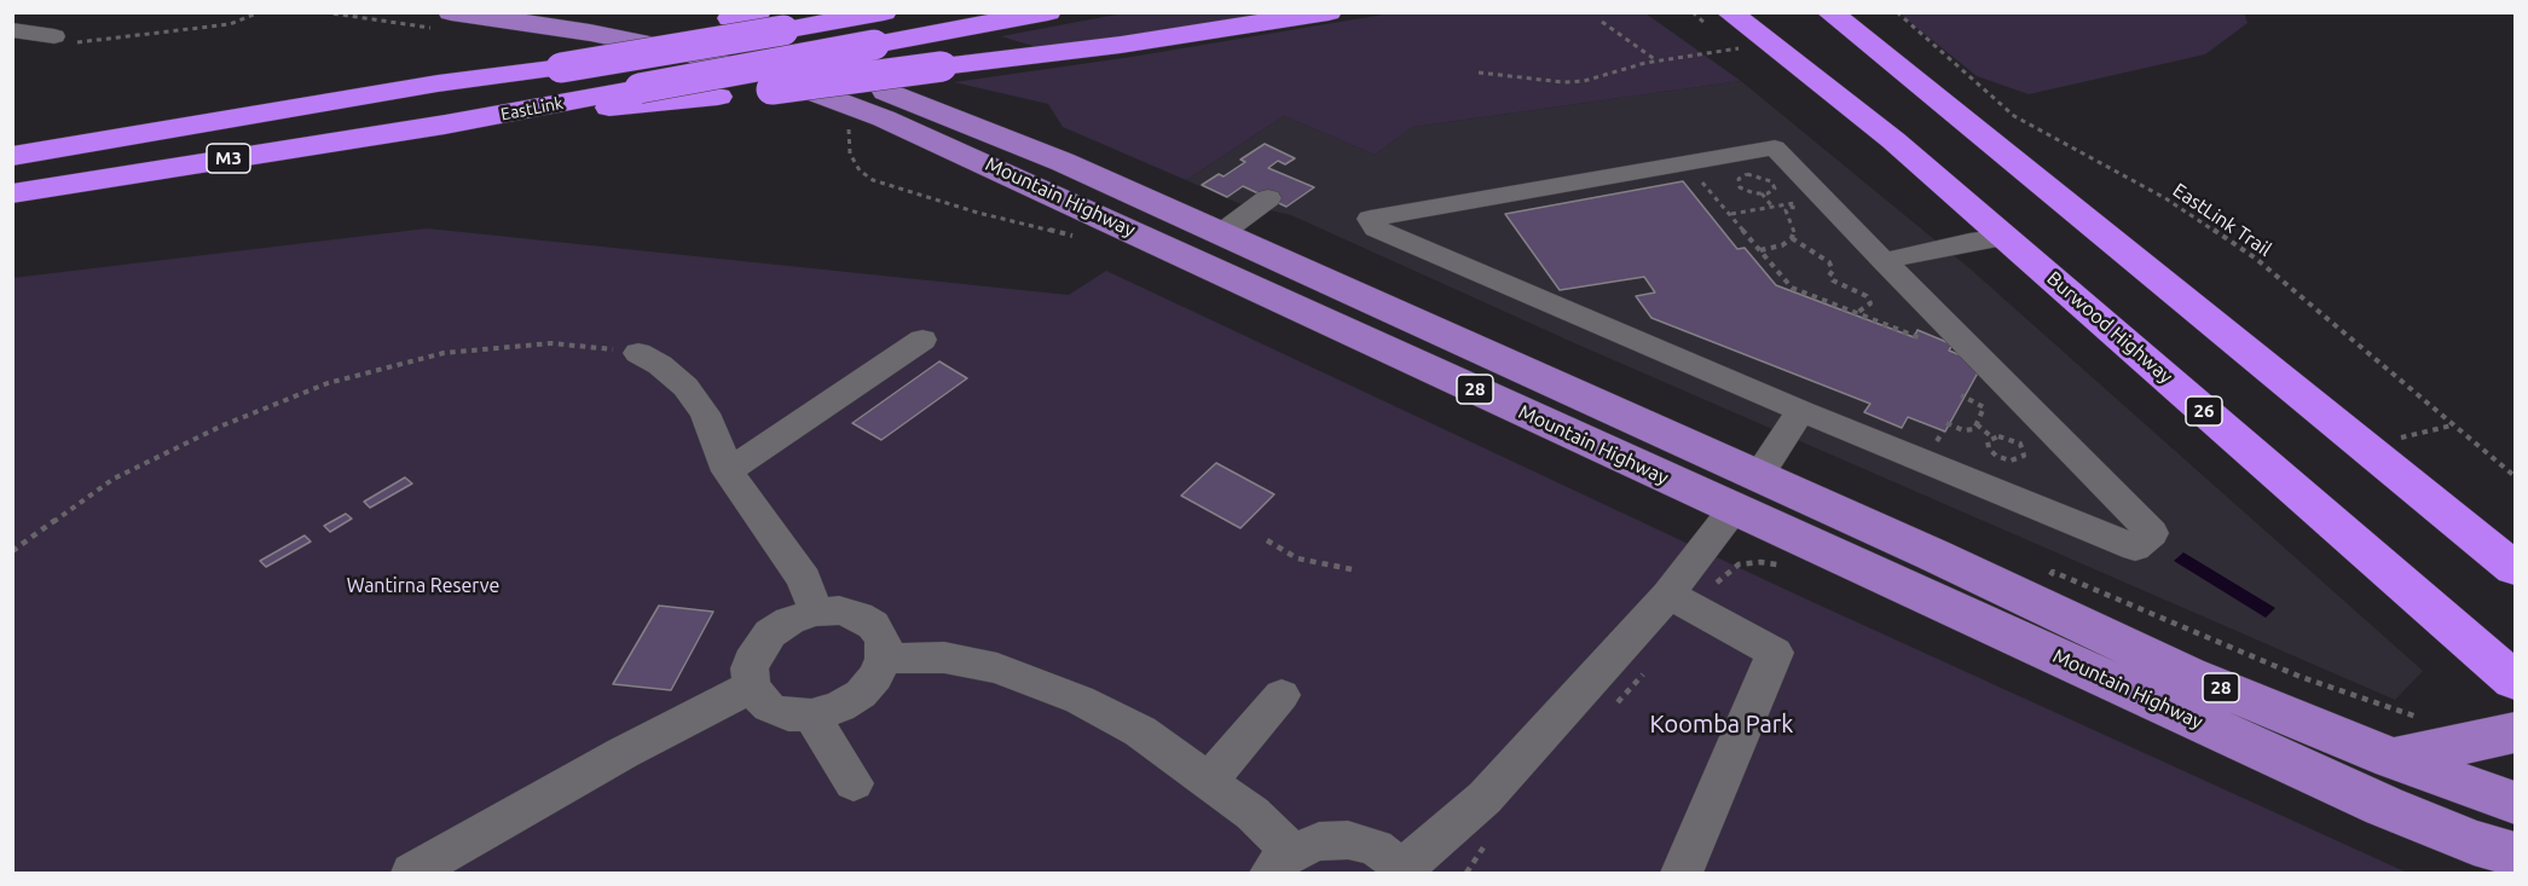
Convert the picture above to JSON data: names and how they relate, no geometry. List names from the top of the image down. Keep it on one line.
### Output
{"streets":{"highway":["EastLink","M3","Burwood Highway","26"],"main road":["Mountain Highway","28"],"path":["EastLink Trail"]},"parks":["Wantirna Reserve","Koomba Park"]}
